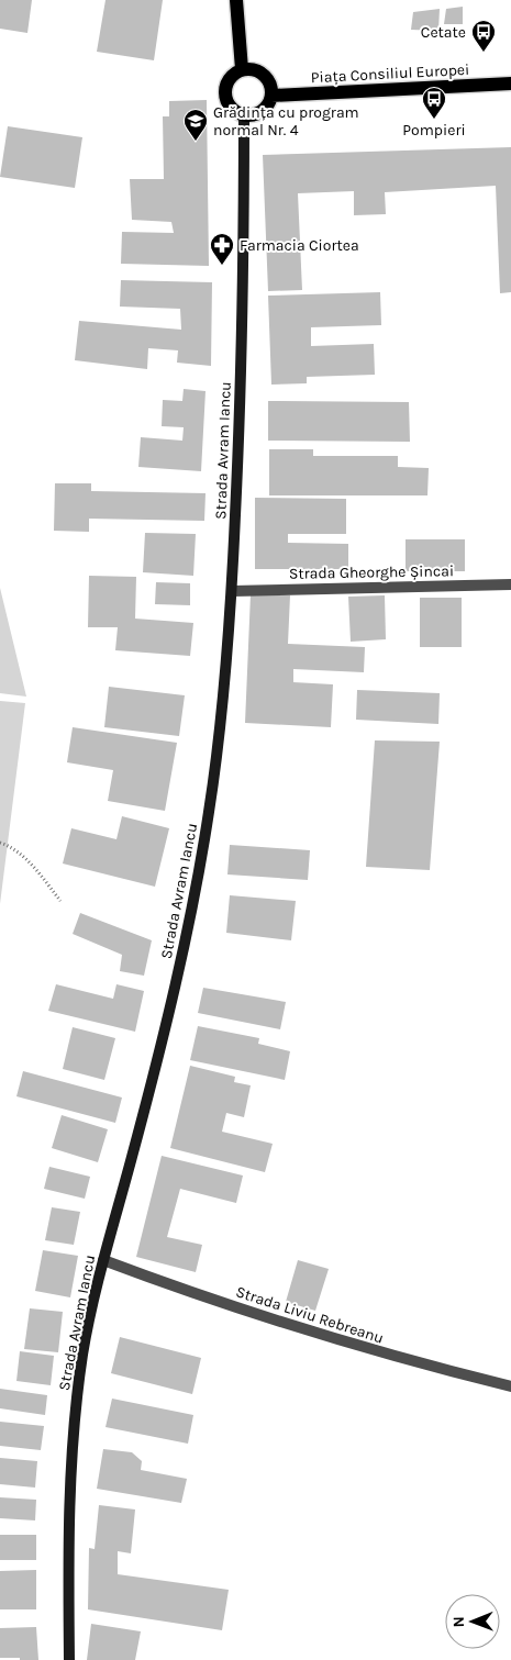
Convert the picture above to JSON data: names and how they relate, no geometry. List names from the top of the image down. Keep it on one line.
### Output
{"streets":{"main road":["Piața Consiliul Europei","Strada Avram Iancu"],"street":["Strada Gheorghe Șincai","Strada Liviu Rebreanu"]},"crossings":[["Piața Consiliul Europei","Strada Avram Iancu"],["Strada Avram Iancu","Strada Gheorghe Șincai"],["Strada Avram Iancu","Strada Liviu Rebreanu"]],"places":{"bus stop":["Cetate","Pompieri"],"school or university":["Grădința cu program normal Nr. 4"],"pharmacy":["Farmacia Ciortea"]},"north":"left"}
